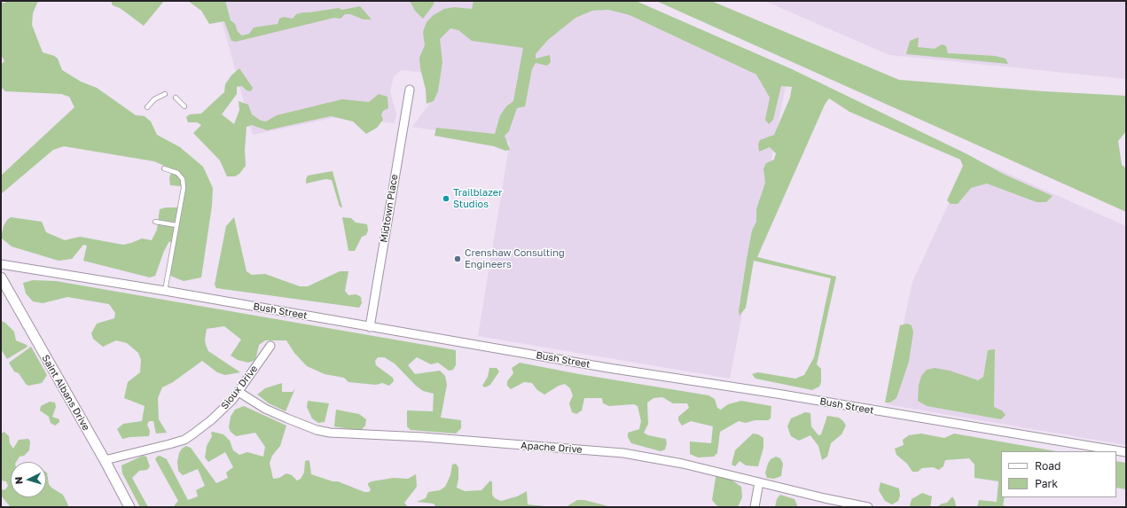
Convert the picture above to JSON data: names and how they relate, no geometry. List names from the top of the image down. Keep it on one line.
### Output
{"streets":{"street":["Midtown Place","Bush Street","Sioux Drive","Saint Albans Drive","Apache Drive"]},"crossings":[["Midtown Place","Bush Street"],["Sioux Drive","Saint Albans Drive"],["Sioux Drive","Apache Drive"]],"places":["Trailblazer Studios","Crenshaw Consulting Engineers"],"legend":["Road","Park"],"north":"left"}
